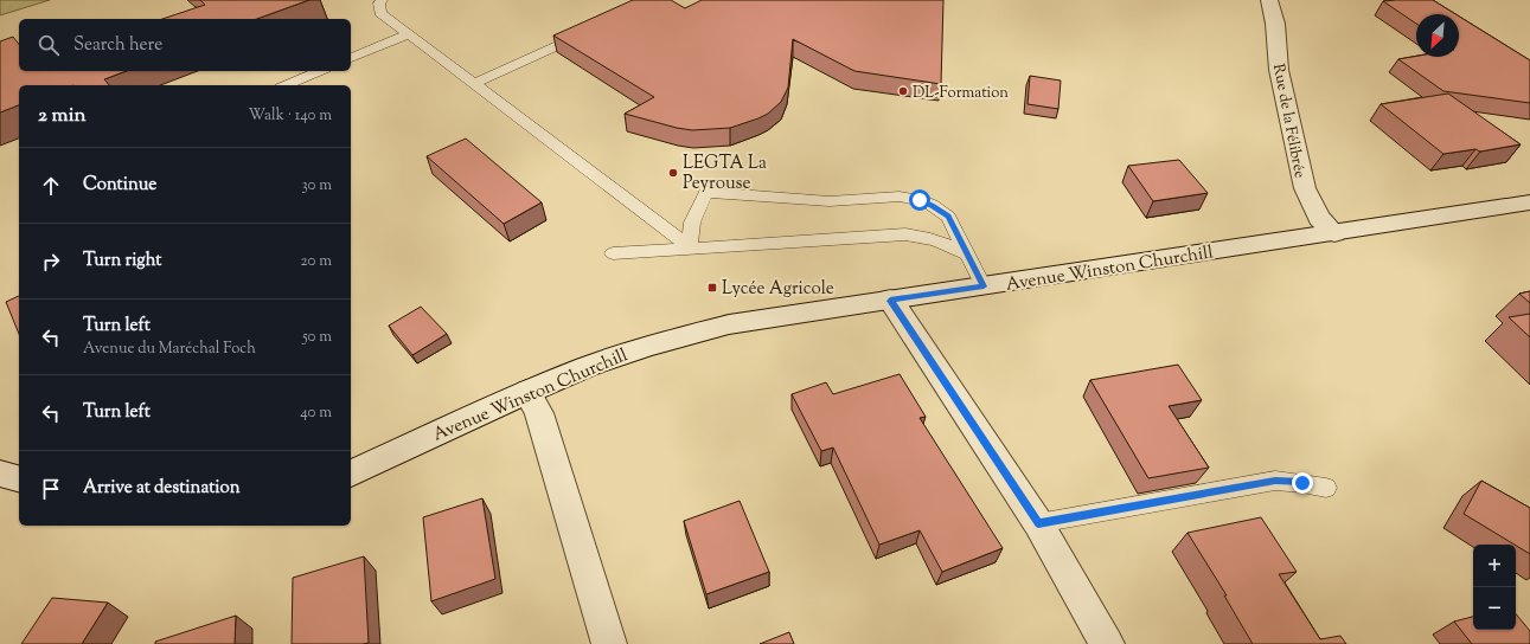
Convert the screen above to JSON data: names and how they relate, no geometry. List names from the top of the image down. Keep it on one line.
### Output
{"streets":{"main road":["Rue de la Félibrée","Avenue Winston Churchill"]},"crossings":[["Rue de la Félibrée","Avenue Winston Churchill"]],"places":{"other":["DL-Formation","LEGTA La Peyrouse"],"transit":["Lycée Agricole"]},"north":"bottom left","page":{"search":"Search here","heading":["2 min","Walk · 140 m"],"list":[["Continue","30 m"],["Turn right","20 m"],["Turn left","Avenue du Maréchal Foch","50 m"],["Turn left","40 m"],"Arrive at destination"],"map_buttons":["+","−"]}}
